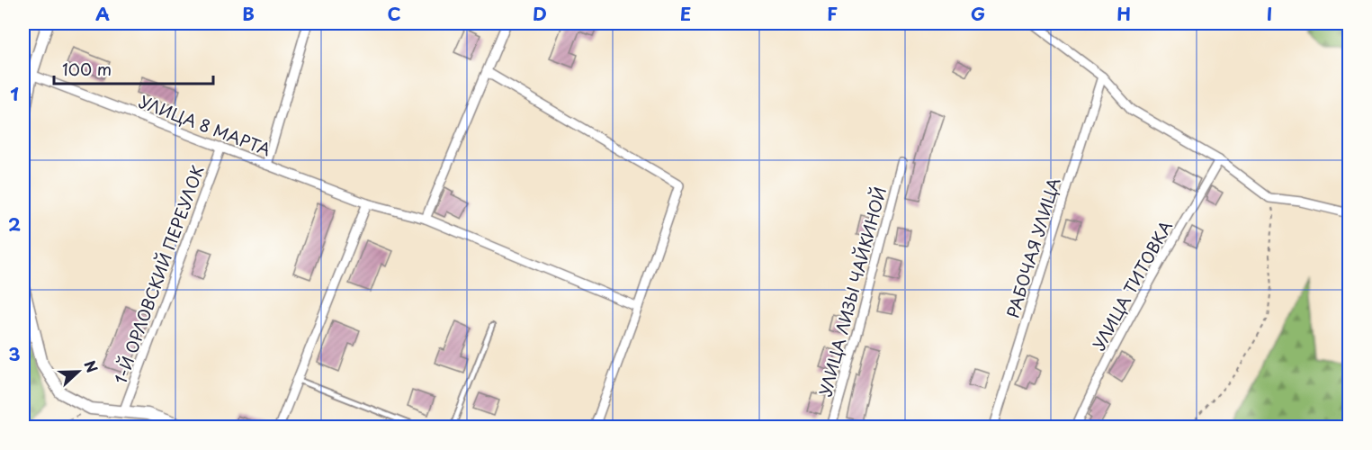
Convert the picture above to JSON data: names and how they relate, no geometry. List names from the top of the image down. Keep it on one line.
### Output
{"streets":{"street":["УЛИЦА 8 МАРТА","РАБОЧАЯ УЛИЦА","1-Й ОРЛОВСКИЙ ПЕРЕУЛОК","УЛИЦА ТИТОВКА","УЛИЦА ЛИЗЫ ЧАЙКИНОЙ"]},"crossings":[["УЛИЦА 8 МАРТА","1-Й ОРЛОВСКИЙ ПЕРЕУЛОК"]],"scale_bar":"100 m","north":"right","grid":{"columns":["A","B","C","D","E","F","G","H","I"],"rows":["1","2","3"]}}
